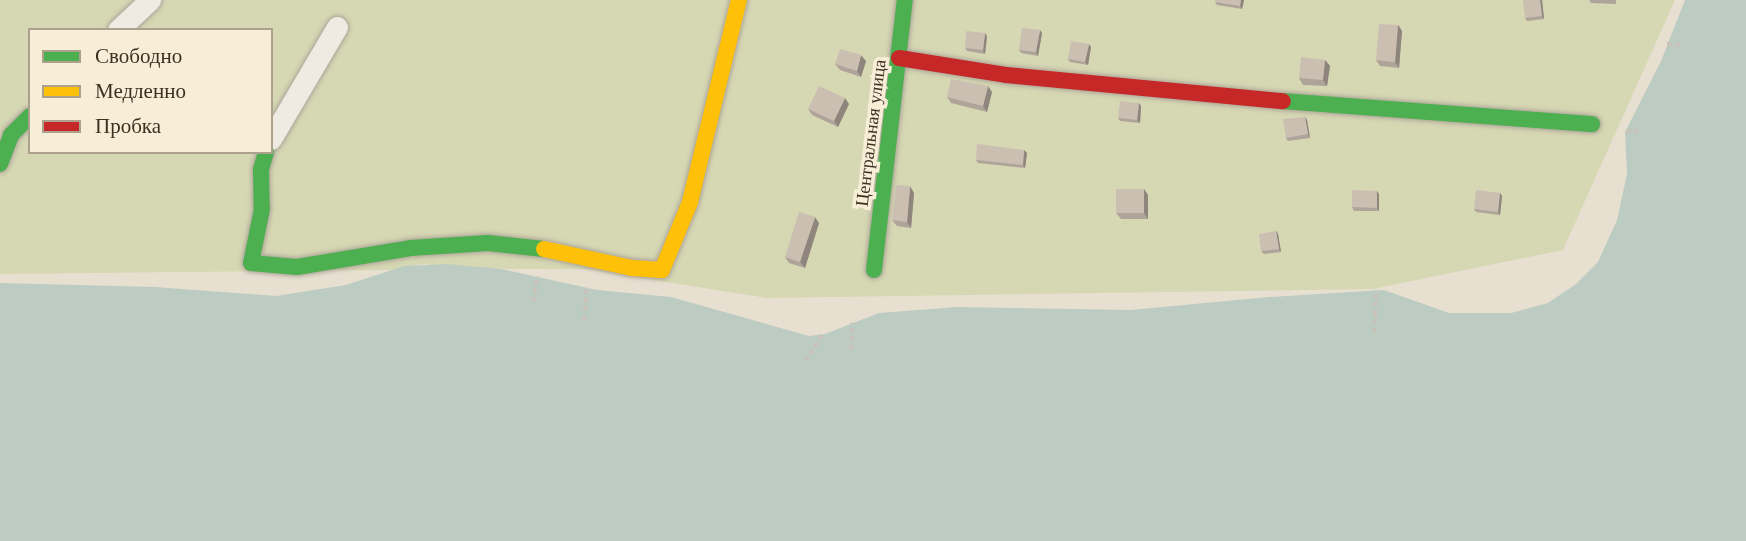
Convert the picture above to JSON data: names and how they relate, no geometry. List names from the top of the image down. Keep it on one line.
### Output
{"streets":{"street":["Центральная улица"]},"legend":["Свободно","Медленно","Пробка"]}
